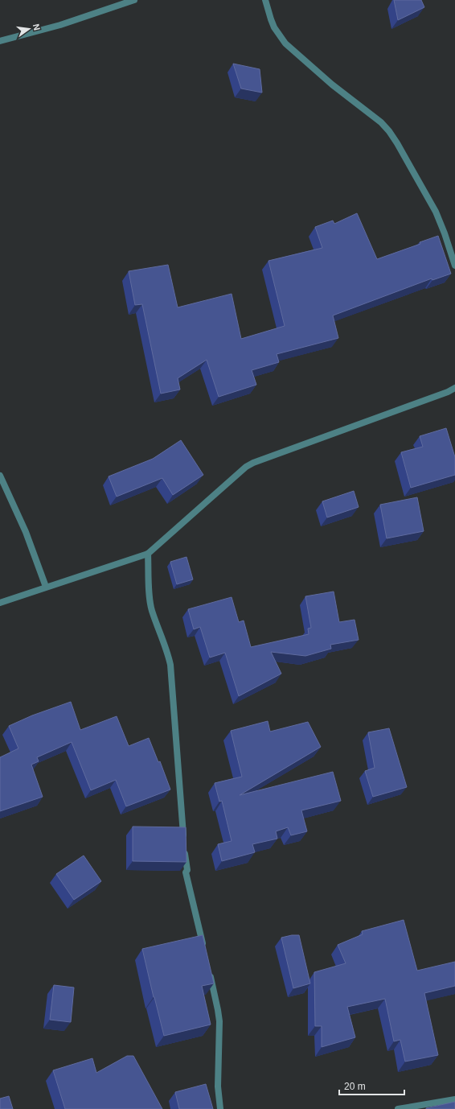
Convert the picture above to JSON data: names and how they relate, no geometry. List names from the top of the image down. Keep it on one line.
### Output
{"scale_bar":"20 m","north":"right"}
